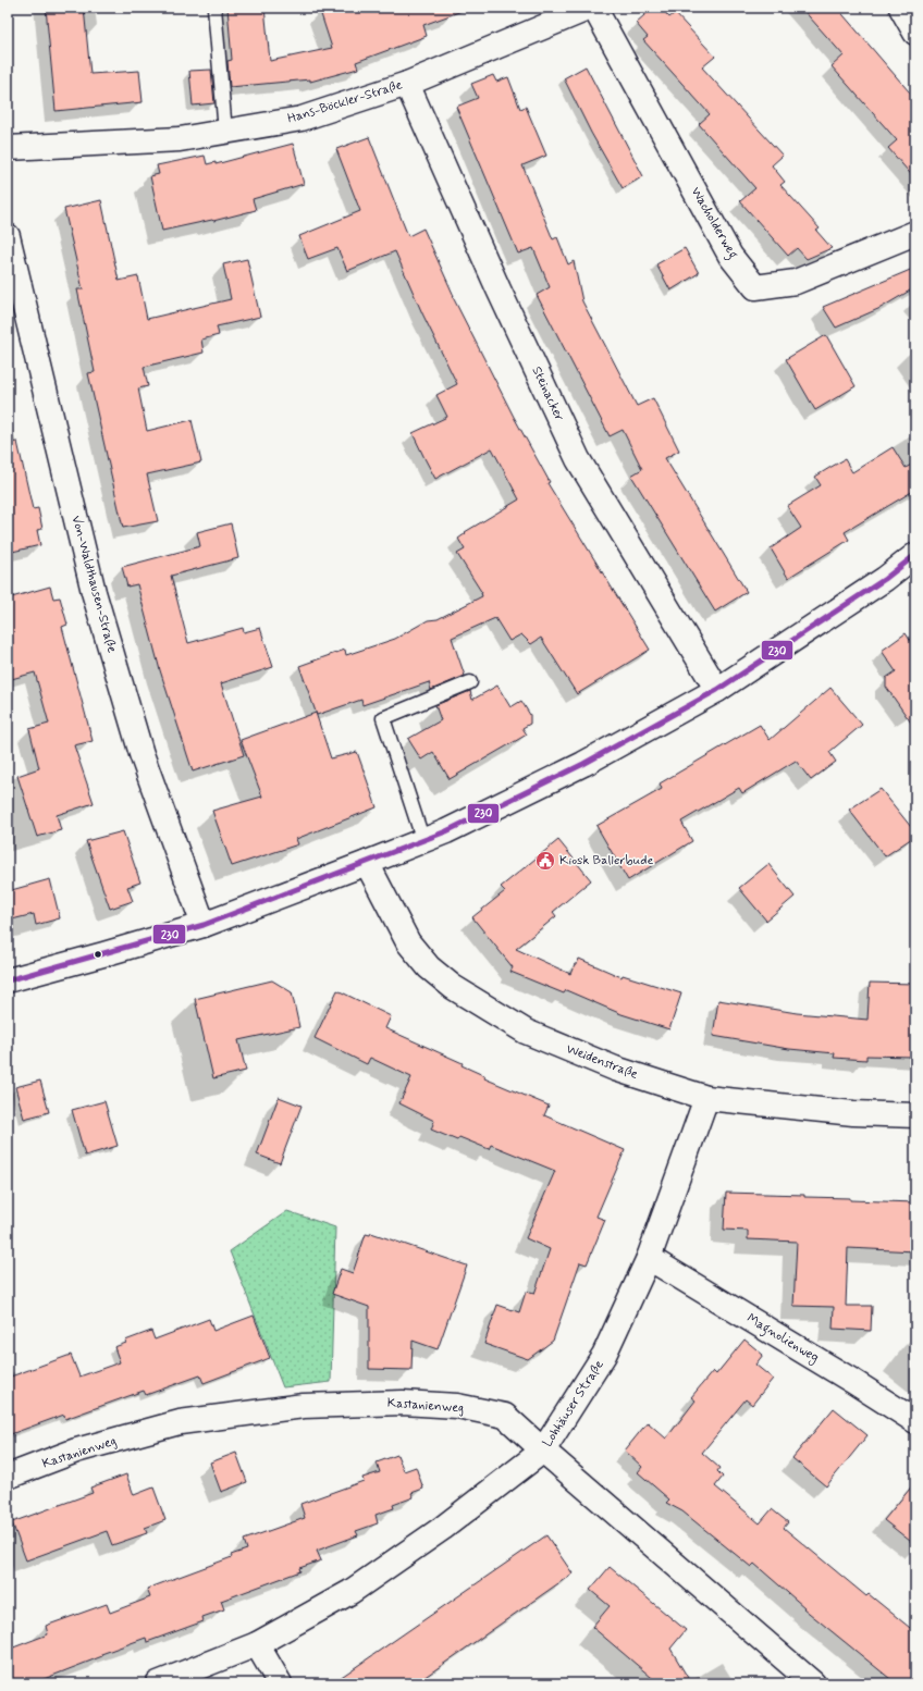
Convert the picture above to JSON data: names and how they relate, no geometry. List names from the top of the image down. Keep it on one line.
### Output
{"streets":{"street":["Hans-Böckler-Straße","Wacholderweg","Steinacker","Von-Waldthausen-Straße","Weidenstraße","Magnolienweg","Lohhäuser Straße","Kastanienweg"]},"crossings":[["Hans-Böckler-Straße","Steinacker"],["Weidenstraße","Lohhäuser Straße"],["Magnolienweg","Lohhäuser Straße"],["Lohhäuser Straße","Kastanienweg"]],"places":{"public building":["Kiosk Ballerbude"]},"lines":["transit line 230"]}
